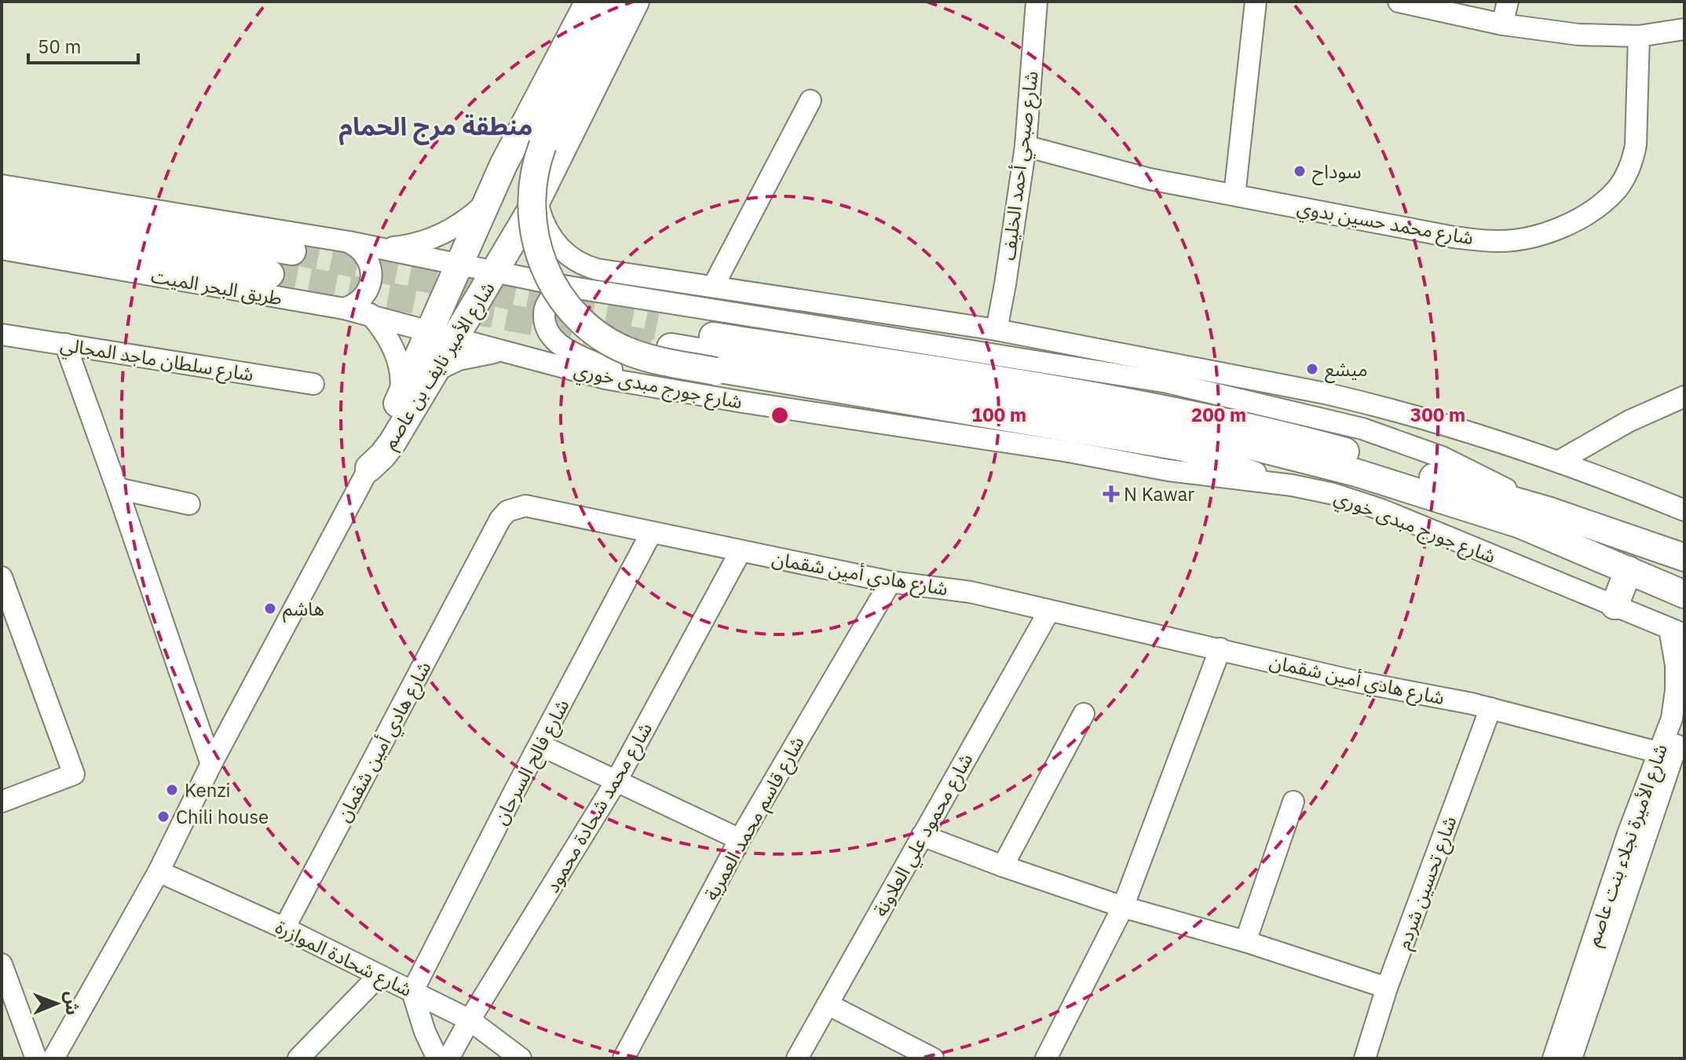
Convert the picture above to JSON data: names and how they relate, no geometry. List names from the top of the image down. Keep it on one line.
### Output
{"streets":{"main road":["طريق البحر الميت","شارع الأمير نايف بن عاصم"],"street":["شارع صبحي أحمد الخليف","شارع محمد حسين بدوي","شارع سلطان ماجد المجالي","شارع جورج مبدى خوري","شارع هادي أمين شقمان","شارع فالح السرحان","شارع محمد شحادة محمود","شارع قاسم محمد العمرية","شارع محمود علي العلاونة","شارع الأميرة نجلاء بنت عاصم","شارع تحسين شردم","شارع شحادة الموازرة"]},"crossings":[["شارع صبحي أحمد الخليف","شارع محمد حسين بدوي"],["طريق البحر الميت","شارع الأمير نايف بن عاصم"],["طريق البحر الميت","شارع جورج مبدى خوري"],["شارع الأمير نايف بن عاصم","شارع جورج مبدى خوري"],["شارع جورج مبدى خوري","شارع الأميرة نجلاء بنت عاصم"],["شارع هادي أمين شقمان","شارع فالح السرحان"],["شارع هادي أمين شقمان","شارع محمد شحادة محمود"],["شارع هادي أمين شقمان","شارع قاسم محمد العمرية"],["شارع هادي أمين شقمان","شارع محمود علي العلاونة"],["شارع هادي أمين شقمان","شارع الأميرة نجلاء بنت عاصم"],["شارع هادي أمين شقمان","شارع تحسين شردم"],["شارع هادي أمين شقمان","شارع شحادة الموازرة"],["شارع فالح السرحان","شارع شحادة الموازرة"],["شارع محمد شحادة محمود","شارع شحادة الموازرة"]],"districts":["منطقة مرج الحمام"],"places":{"other":["سوداح","ميشع","هاشم","Kenzi","Chili house"],"health":["N Kawar"]},"scale_bar":"50 m","north":"right","rings":["100 m","200 m","300 m"]}
